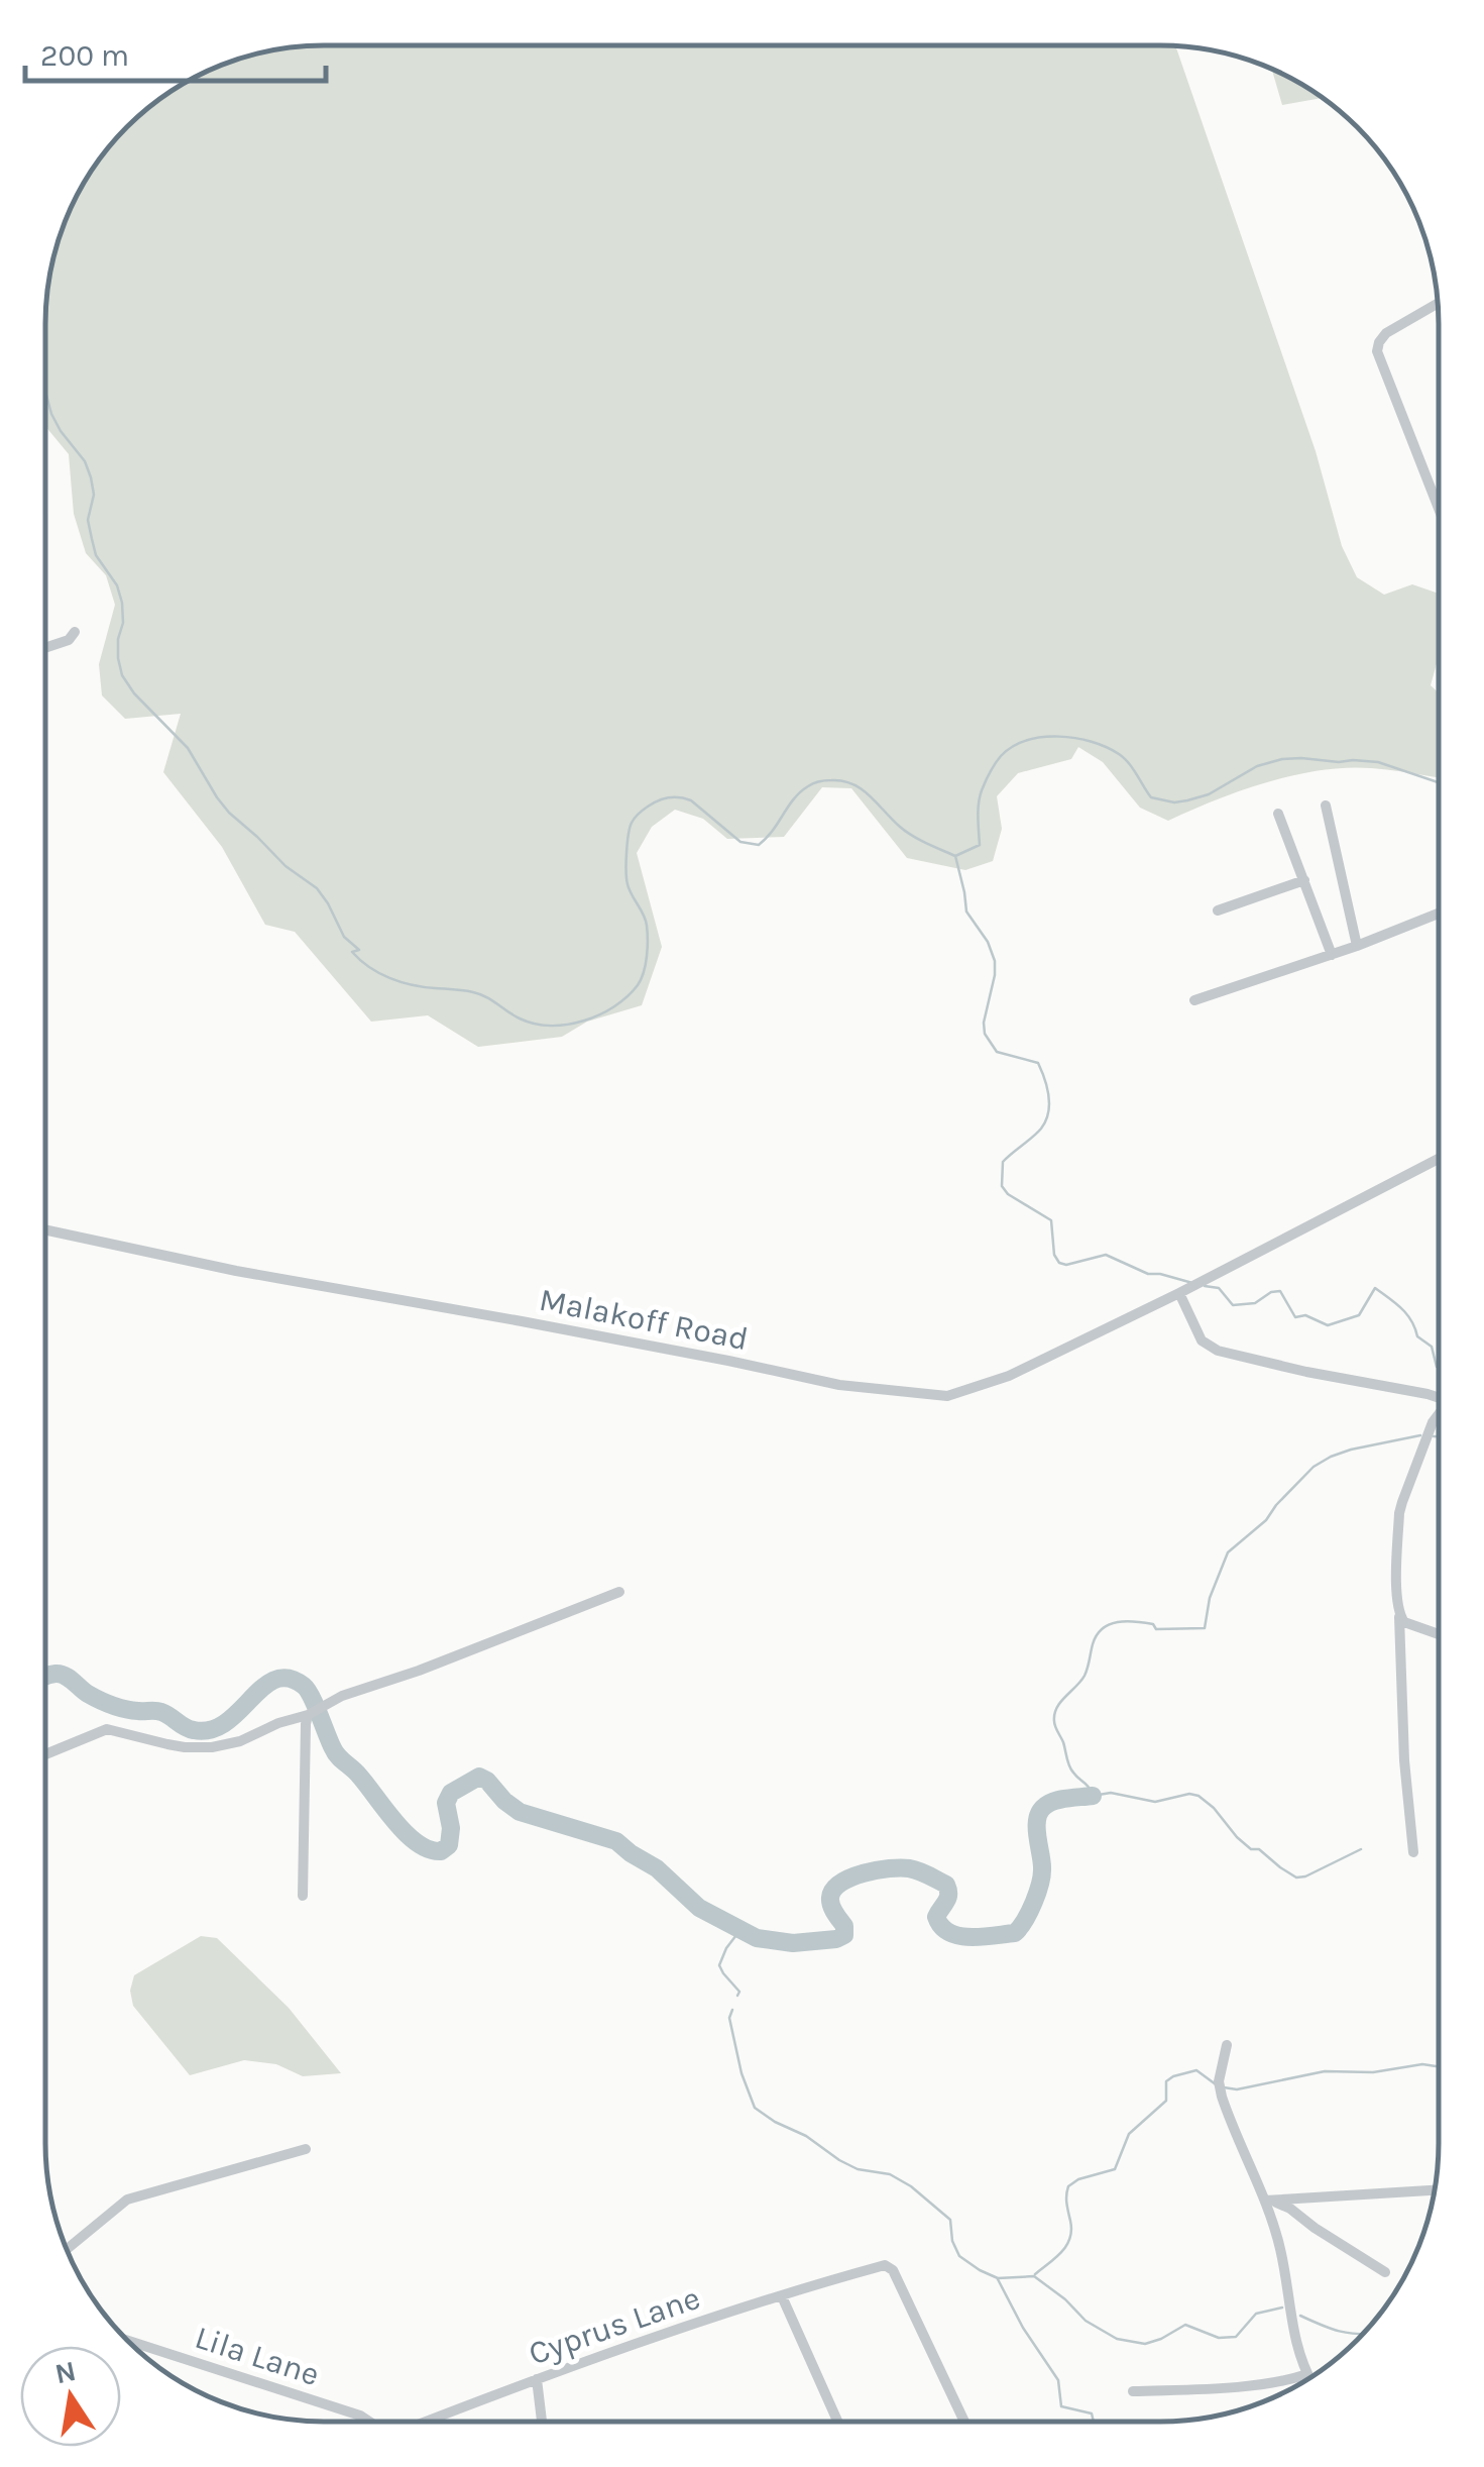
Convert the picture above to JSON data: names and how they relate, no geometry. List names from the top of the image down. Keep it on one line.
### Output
{"streets":{"street":["Malakoff Road","Cyprus Lane","Lila Lane"]},"scale_bar":"200 m","north":"top"}
